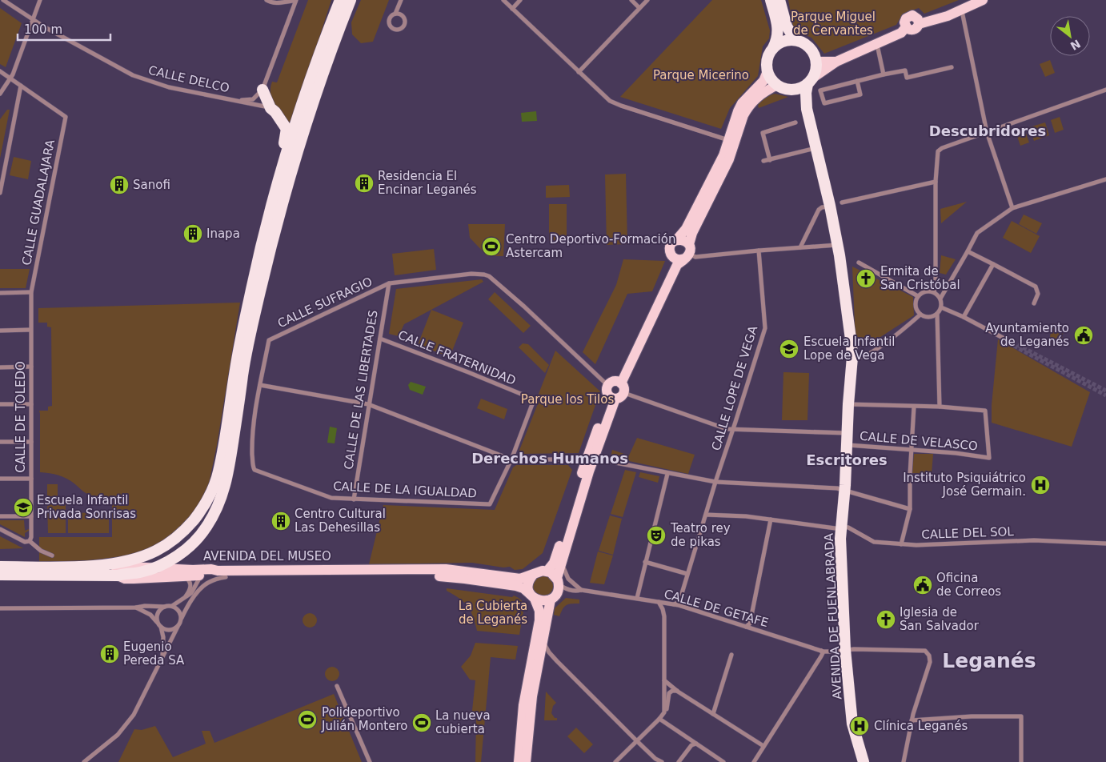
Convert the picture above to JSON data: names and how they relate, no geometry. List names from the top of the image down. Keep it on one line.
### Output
{"streets":{"highway":["AVENIDA DEL MUSEO","AVENIDA DE FUENLABRADA"],"street":["CALLE DELCO","CALLE GUADALAJARA","CALLE SUFRAGIO","CALLE FRATERNIDAD","CALLE LOPE DE VEGA","CALLE DE LAS LIBERTADES","CALLE DE TOLEDO","CALLE DE VELASCO","CALLE DE LA IGUALDAD","CALLE DEL SOL","CALLE DE GETAFE"]},"crossings":[["CALLE GUADALAJARA","CALLE DE TOLEDO"],["CALLE SUFRAGIO","CALLE DE LAS LIBERTADES"],["CALLE SUFRAGIO","CALLE DE VELASCO"],["CALLE SUFRAGIO","CALLE DE LA IGUALDAD"],["CALLE FRATERNIDAD","CALLE DE LAS LIBERTADES"],["CALLE FRATERNIDAD","CALLE DE LA IGUALDAD"],["CALLE LOPE DE VEGA","CALLE DE VELASCO"],["CALLE LOPE DE VEGA","CALLE DEL SOL"],["CALLE LOPE DE VEGA","CALLE DE GETAFE"],["CALLE DE LAS LIBERTADES","CALLE DE LA IGUALDAD"],["CALLE DE VELASCO","AVENIDA DE FUENLABRADA"],["CALLE DEL SOL","AVENIDA DE FUENLABRADA"],["AVENIDA DEL MUSEO","CALLE DE GETAFE"],["CALLE DE GETAFE","AVENIDA DE FUENLABRADA"]],"districts":["Descubridores","Derechos Humanos","Escritores","Leganés"],"parks":["Parque Miguel de Cervantes","Parque Micerino","Parque los Tilos","La Cubierta de Leganés"],"places":{"building":["Residencia El Encinar Leganés","Sanofi","Inapa","Centro Cultural Las Dehesillas","Eugenio Pereda SA"],"sports":["Centro Deportivo-Formación Astercam","Polideportivo Julián Montero","La nueva cubierta"],"church":["Ermita de San Cristóbal","Iglesia de San Salvador"],"public building":["Ayuntamiento de Leganés","Oficina de Correos"],"school or university":["Escuela Infantil Lope de Vega","Escuela Infantil Privada Sonrisas"],"hospital":["Instituto Psiquiátrico José Germain.","Clínica Leganés"],"theatre":["Teatro rey de pikas"]},"scale_bar":"100 m","north":"bottom right"}
